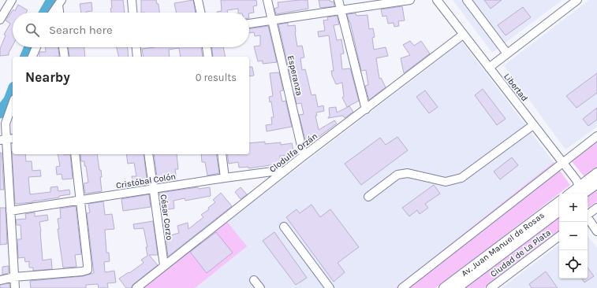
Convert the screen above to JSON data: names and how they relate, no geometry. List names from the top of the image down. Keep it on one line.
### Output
{"streets":{"main road":["Av. Juan Manuel de Rosas"],"street":["Esperanza","Libertad","Clodulfa Orzán","Cristóbal Colón","César Corzo","Ciudad de La Plata"]},"crossings":[["Esperanza","Clodulfa Orzán"],["Libertad","Clodulfa Orzán"],["Clodulfa Orzán","Cristóbal Colón"],["Clodulfa Orzán","César Corzo"],["Cristóbal Colón","César Corzo"]],"page":{"search":"Search here","heading":["Nearby","0 results"],"map_buttons":["+","−"]}}
